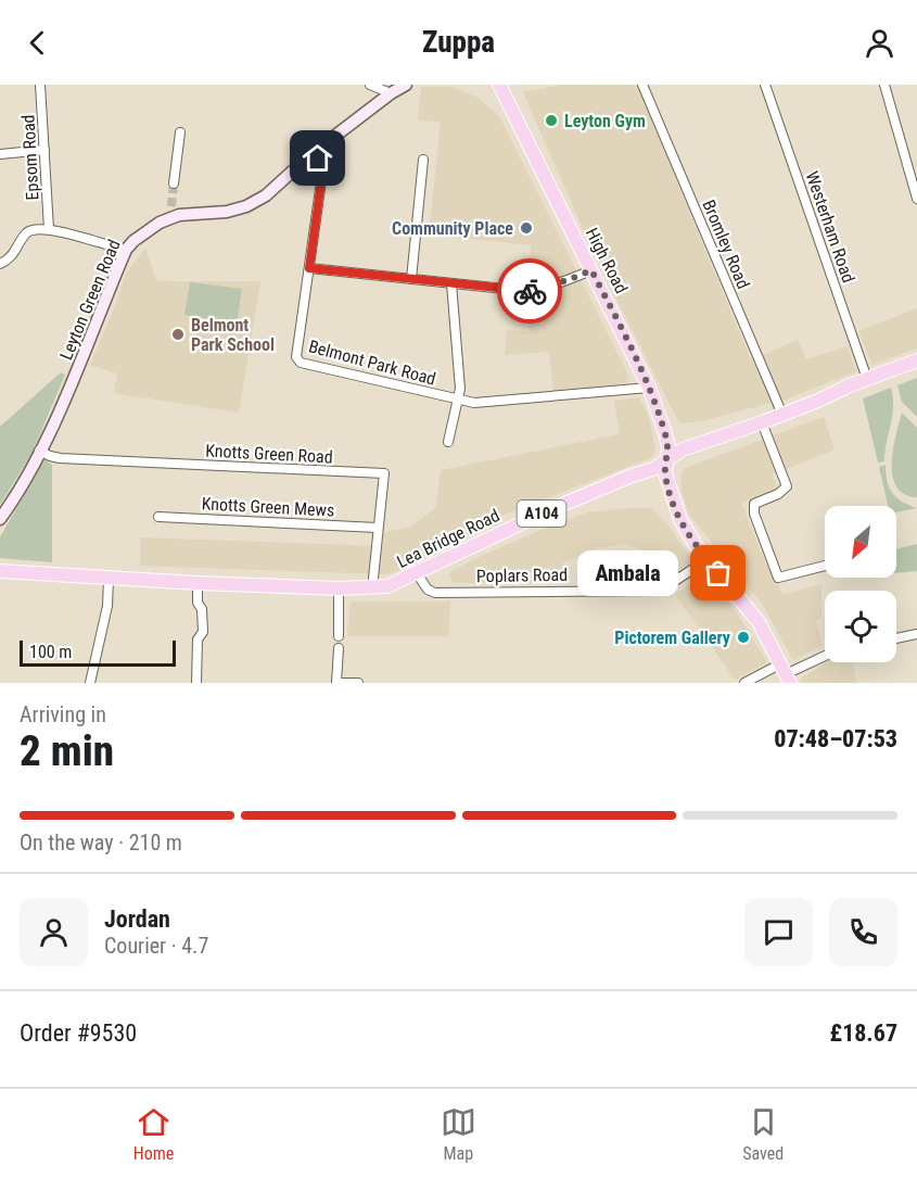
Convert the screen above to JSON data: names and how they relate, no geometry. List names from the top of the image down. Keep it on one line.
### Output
{"streets":{"main road":["High Road","Leyton Green Road","A104","Lea Bridge Road"],"street":["Epsom Road","Westerham Road","Bromley Road","Belmont Park Road","Knotts Green Road","Knotts Green Mews","Poplars Road"]},"crossings":[["Westerham Road","Lea Bridge Road"],["Bromley Road","Lea Bridge Road"],["High Road","Belmont Park Road"],["High Road","Lea Bridge Road"],["High Road","Poplars Road"],["Leyton Green Road","Belmont Park Road"],["Leyton Green Road","Knotts Green Road"],["Knotts Green Road","Knotts Green Mews"],["Knotts Green Road","Lea Bridge Road"],["Lea Bridge Road","Poplars Road"]],"places":["Leyton Gym","Community Place","Belmont Park School","Ambala","Pictorem Gallery"],"scale_bar":"100 m","north":"bottom left","page":{"header":"Zuppa","bubble":"Ambala","scale":"100 m","heading":["2 min","Arriving in","07:48–07:53"],"panel":["Jordan","Courier · 4.7","Order #9530","£18.67"],"bar":"On the way · 210 m","tabs":["Home","Map","Saved"]}}
